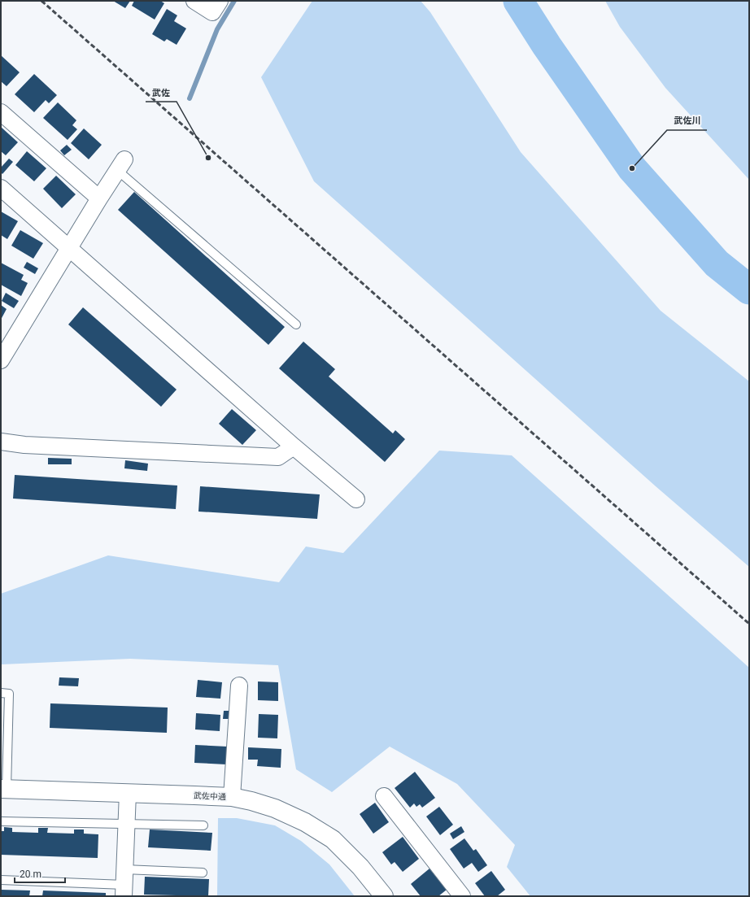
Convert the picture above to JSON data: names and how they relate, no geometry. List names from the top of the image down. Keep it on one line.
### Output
{"streets":{"street":["武佐中通"]},"places":["武佐","武佐川"],"scale_bar":"20 m"}
